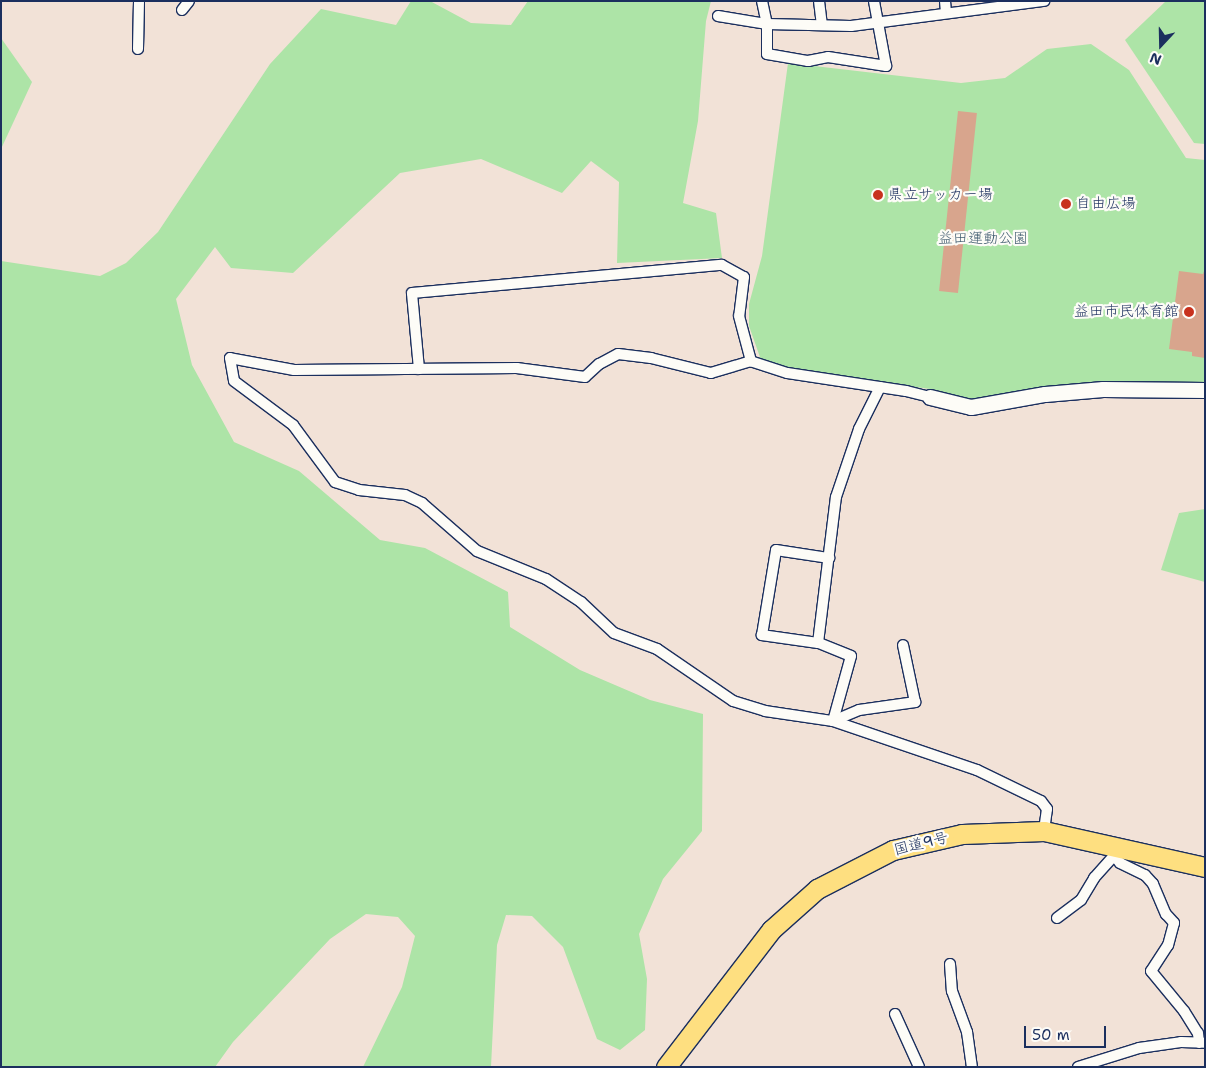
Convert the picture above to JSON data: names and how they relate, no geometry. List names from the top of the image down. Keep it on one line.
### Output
{"streets":{"highway":["国道9号"]},"parks":["益田運動公園"],"places":["県立サッカー場","自由広場","益田市民体育館"],"scale_bar":"50 m","north":"bottom"}
